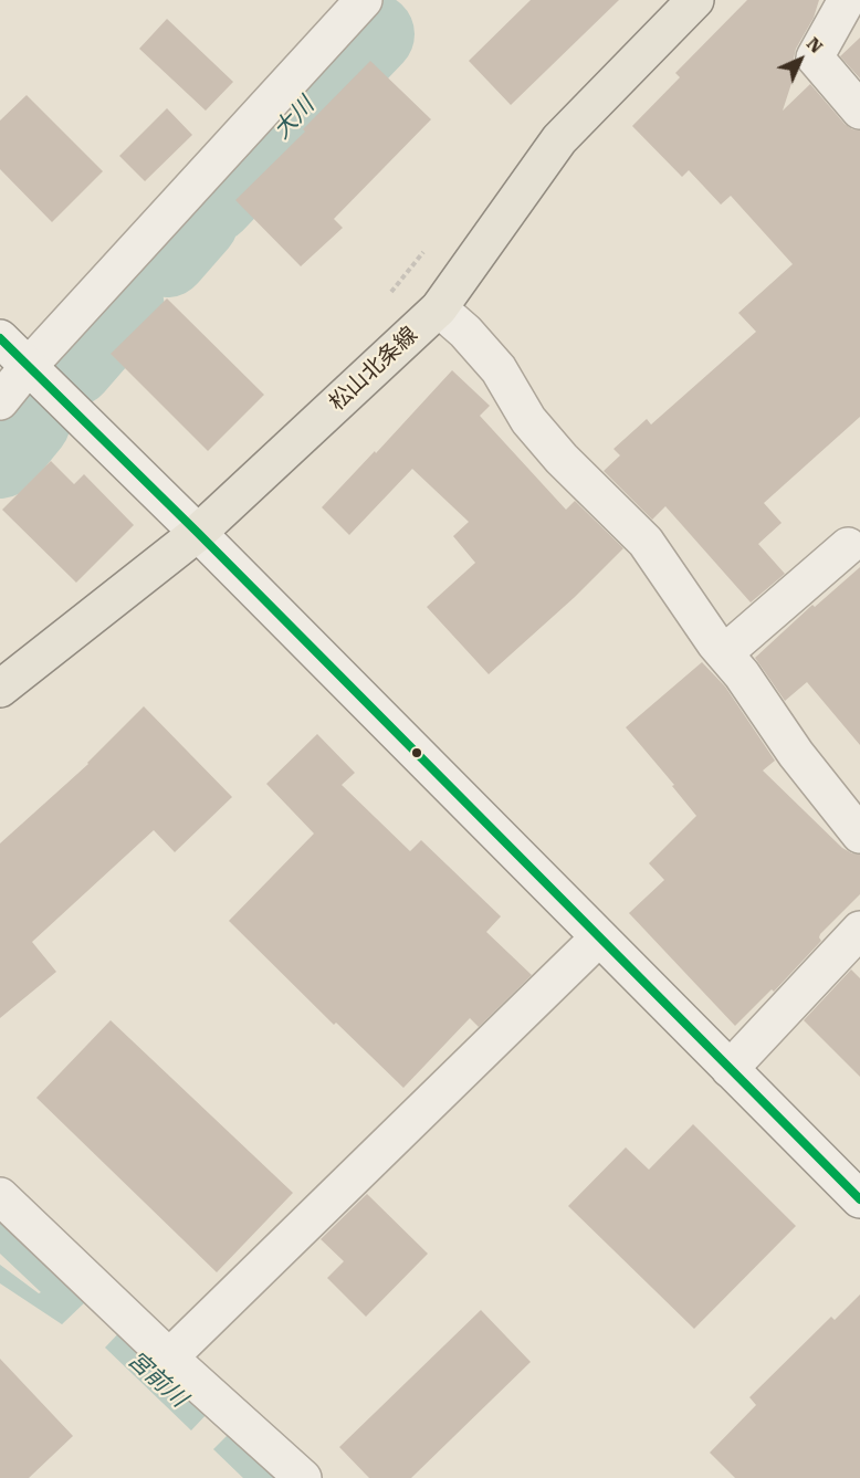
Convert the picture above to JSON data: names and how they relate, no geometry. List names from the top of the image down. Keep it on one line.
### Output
{"streets":{"main road":["松山北条線"]},"water":["大川","宮前川"],"north":"top right"}
